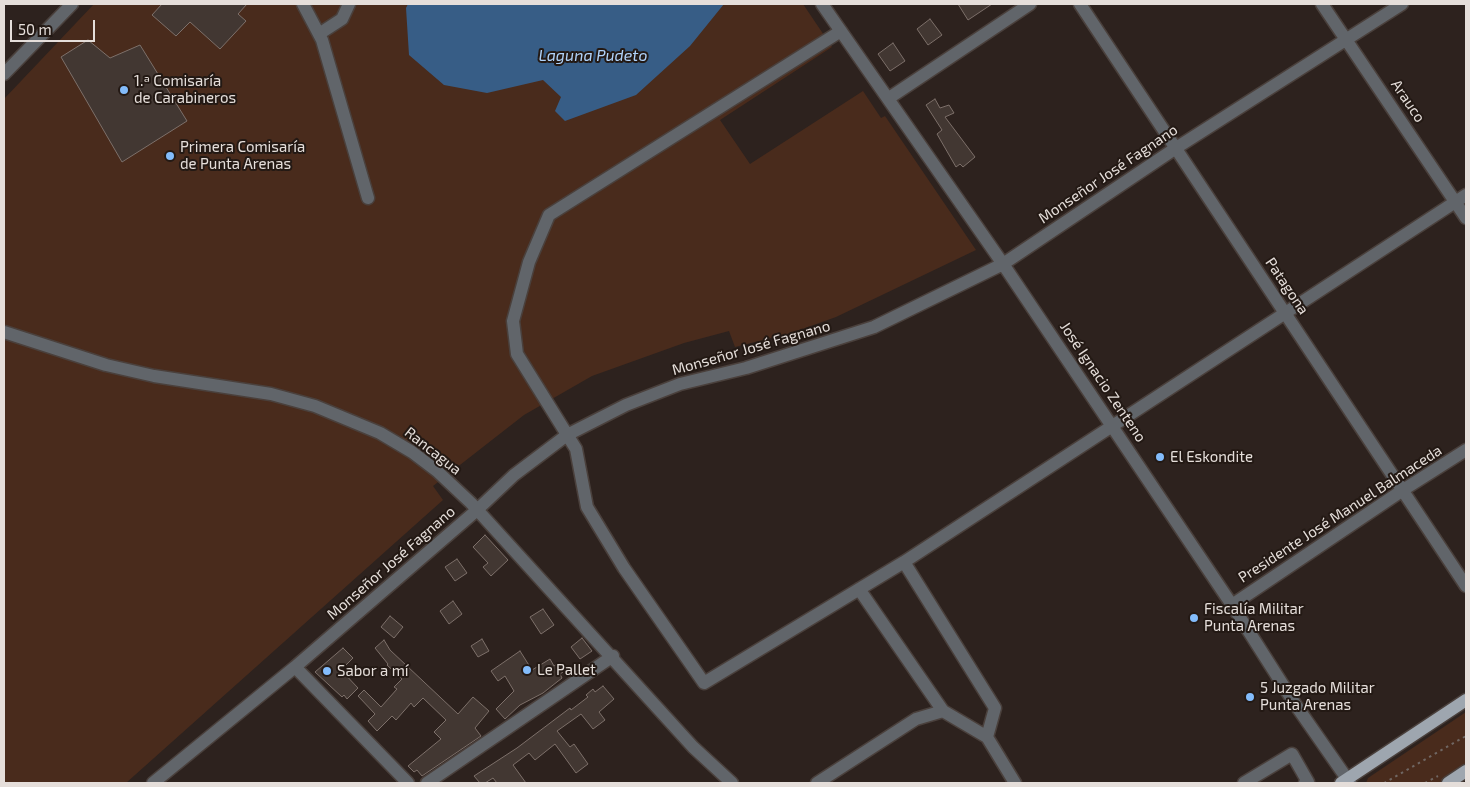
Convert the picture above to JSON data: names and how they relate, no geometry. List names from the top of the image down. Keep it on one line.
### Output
{"streets":{"street":["Arauco","Monseñor José Fagnano","Patagona","José Ignacio Zenteno","Rancagua","Presidente José Manuel Balmaceda"]},"crossings":[["Arauco","Monseñor José Fagnano"],["Monseñor José Fagnano","Patagona"],["Monseñor José Fagnano","José Ignacio Zenteno"],["Monseñor José Fagnano","Rancagua"],["Patagona","Presidente José Manuel Balmaceda"],["José Ignacio Zenteno","Presidente José Manuel Balmaceda"]],"water":["Laguna Pudeto"],"places":["1.ª Comisaría de Carabineros","Primera Comisaría de Punta Arenas","El Eskondite","Fiscalía Militar Punta Arenas","Le Pallet","Sabor a mí","5 Juzgado Militar Punta Arenas"],"scale_bar":"50 m"}
